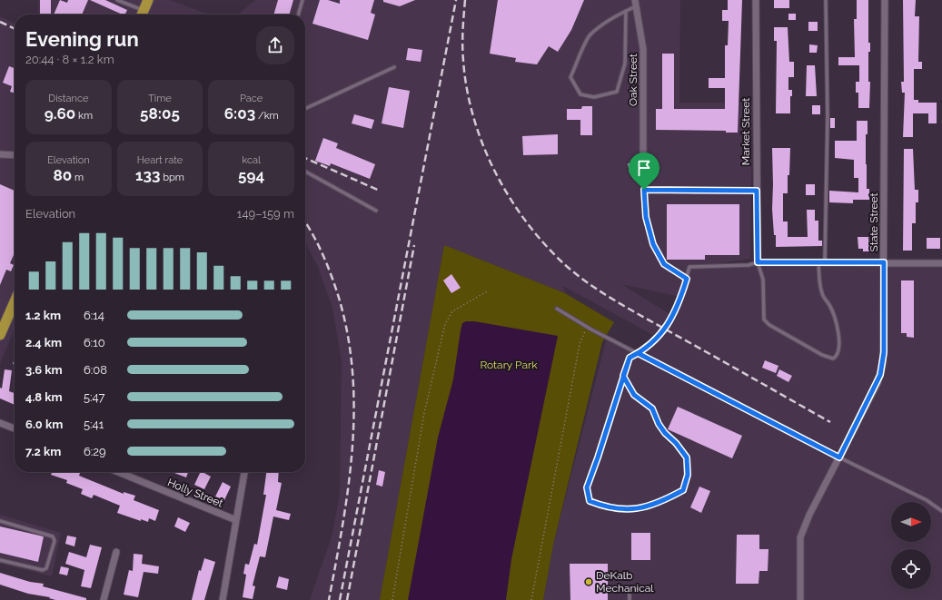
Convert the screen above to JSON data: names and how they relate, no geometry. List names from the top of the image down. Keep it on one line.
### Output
{"streets":{"street":["Oak Street","Market Street","State Street","Holly Street"]},"parks":["Rotary Park"],"places":["DeKalb Mechanical"],"north":"right","page":{"heading":["Evening run","20:44 · 8 × 1.2 km"],"stats":[["Distance","9.60 km"],["Time","58:05"],["Pace","6:03 /km"],["Elevation","80 m"],["Heart rate","133 bpm"],["kcal","594"]],"chart":["Elevation","149–159 m"],"list":[{"name":"1.2 km","note":"6:14"},{"name":"2.4 km","note":"6:10"},{"name":"3.6 km","note":"6:08"},{"name":"4.8 km","note":"5:47"},{"name":"6.0 km","note":"5:41"},{"name":"7.2 km","note":"6:29"}]}}
